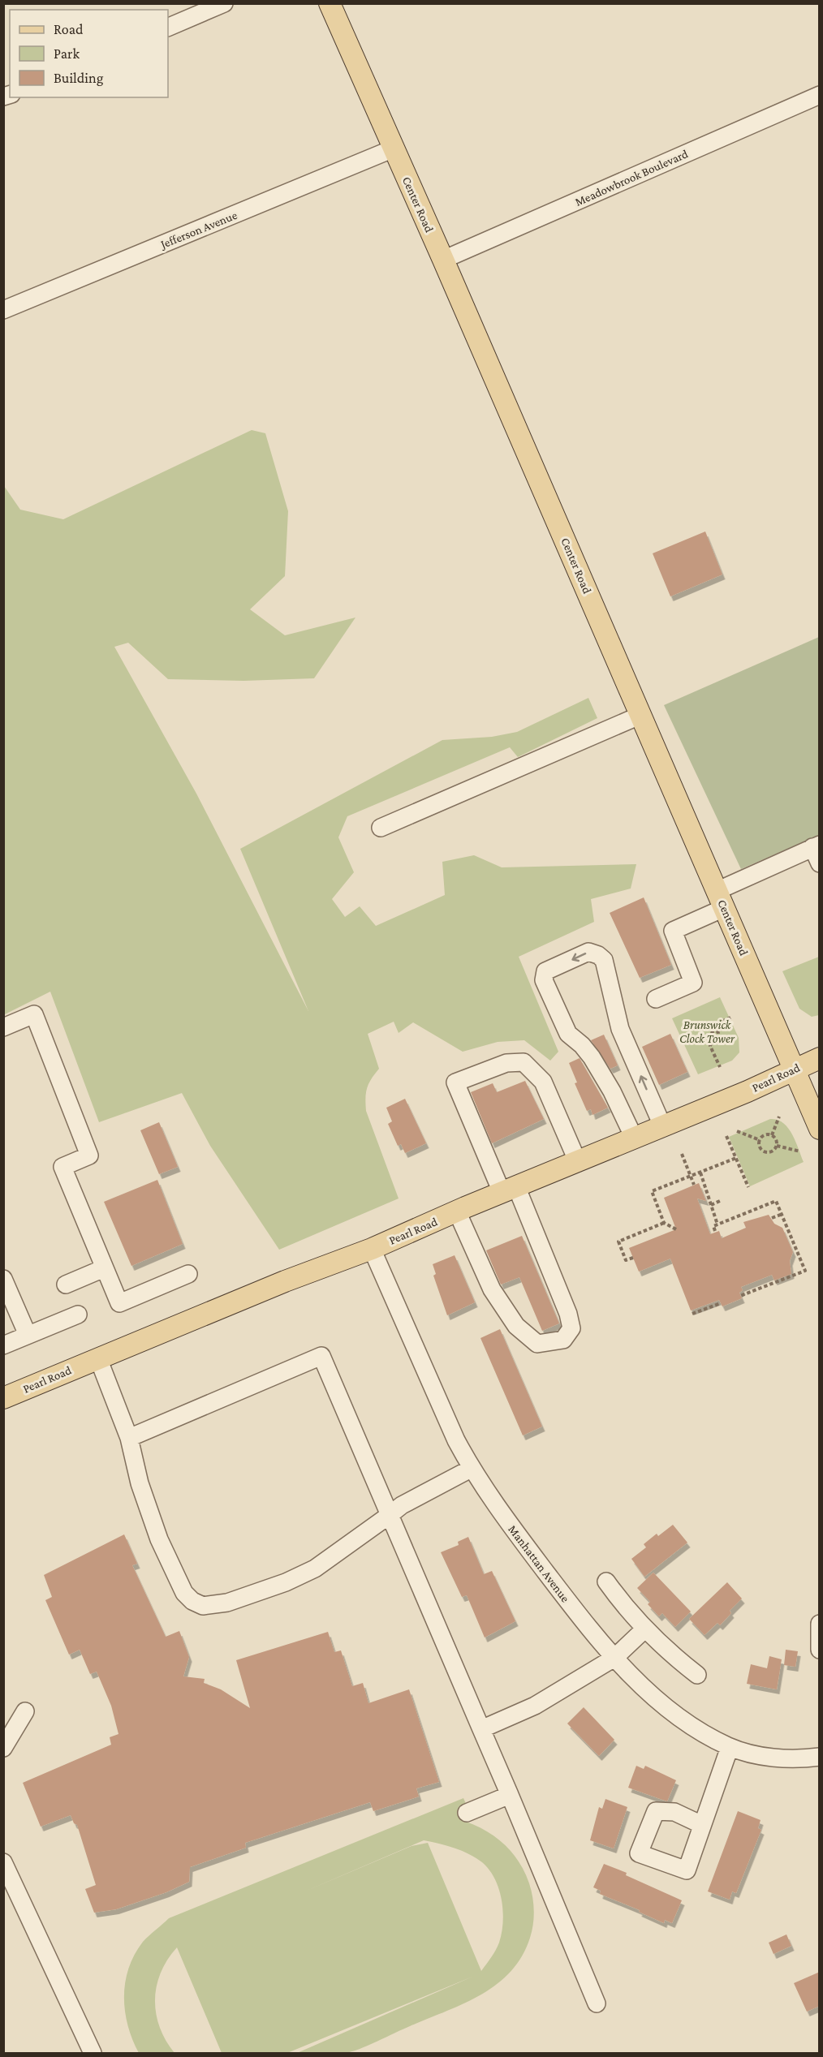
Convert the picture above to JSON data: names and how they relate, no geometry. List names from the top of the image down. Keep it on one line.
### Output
{"streets":{"main road":["Center Road","Pearl Road"],"street":["Meadowbrook Boulevard","Jefferson Avenue","Manhattan Avenue"]},"crossings":[["Meadowbrook Boulevard","Center Road"],["Center Road","Jefferson Avenue"],["Center Road","Pearl Road"],["Pearl Road","Manhattan Avenue"]],"parks":["Brunswick Clock Tower"],"legend":["Road","Park","Building"]}
